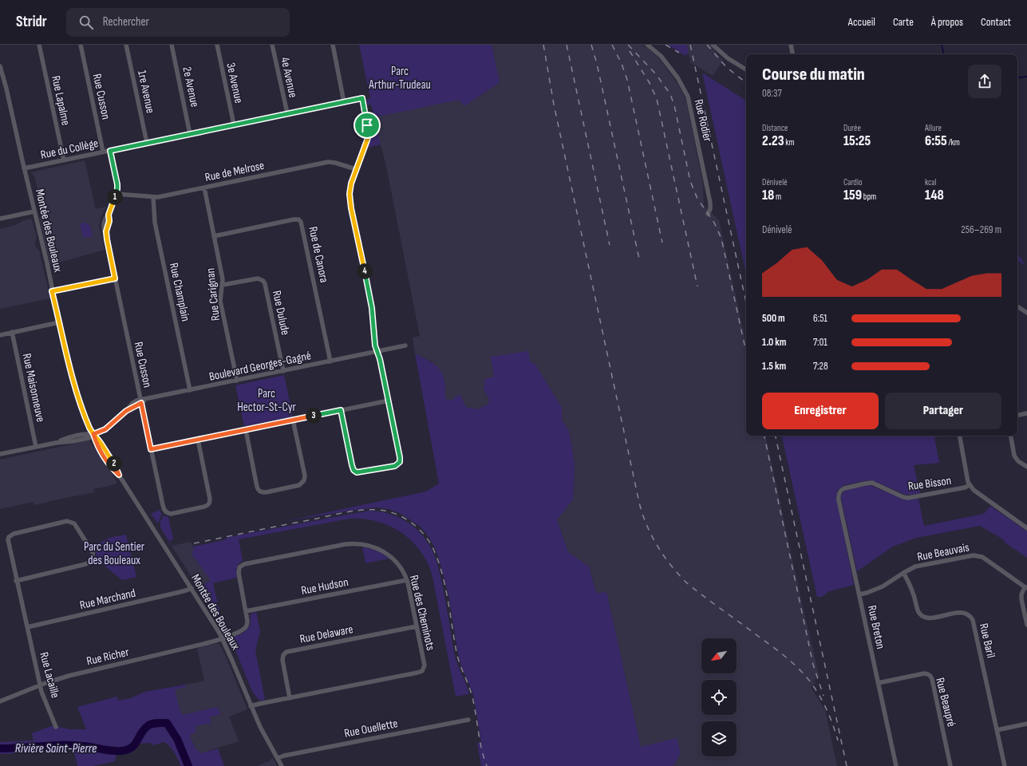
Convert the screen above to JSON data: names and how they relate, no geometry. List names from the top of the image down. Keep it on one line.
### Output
{"streets":{"street":["4e Avenue","3e Avenue","2e Avenue","1re Avenue","Rue Cusson","Rue Lapalme","Rue Rodier","Rue du Collège","Rue de Melrose","Montée des Bouleaux","Rue de Canora","Rue Champlain","Rue Carignan","Rue Dulude","Boulevard Georges-Gagné","Rue Maisonneuve","Rue Bisson","Rue Beauvais","Rue Hudson","Rue Marchand","Rue des Cheminots","Rue Breton","Rue Delaware","Rue Baril","Rue Richer","Rue Lacaille","Rue Beaupré","Rue Ouellette"]},"crossings":[["4e Avenue","Rue du Collège"],["3e Avenue","Rue du Collège"],["2e Avenue","Rue du Collège"],["1re Avenue","Rue du Collège"],["Rue Cusson","Rue du Collège"],["Rue Cusson","Rue de Melrose"],["Rue Cusson","Boulevard Georges-Gagné"],["Rue Lapalme","Rue du Collège"],["Rue du Collège","Rue de Melrose"],["Rue du Collège","Montée des Bouleaux"],["Rue de Melrose","Rue Champlain"],["Rue de Melrose","Rue Carignan"],["Montée des Bouleaux","Boulevard Georges-Gagné"],["Montée des Bouleaux","Rue Marchand"],["Montée des Bouleaux","Rue des Cheminots"],["Montée des Bouleaux","Rue Richer"],["Montée des Bouleaux","Rue Ouellette"],["Rue de Canora","Rue Carignan"],["Rue de Canora","Boulevard Georges-Gagné"],["Rue Champlain","Boulevard Georges-Gagné"],["Rue Carignan","Rue Dulude"],["Rue Carignan","Boulevard Georges-Gagné"],["Rue Dulude","Boulevard Georges-Gagné"],["Boulevard Georges-Gagné","Rue Maisonneuve"],["Rue Bisson","Rue Breton"],["Rue Beauvais","Rue Breton"],["Rue Beauvais","Rue Baril"],["Rue Hudson","Rue des Cheminots"],["Rue Marchand","Rue Lacaille"],["Rue des Cheminots","Rue Delaware"],["Rue des Cheminots","Rue Richer"],["Rue Breton","Rue Beaupré"],["Rue Richer","Rue Lacaille"]],"water":["Rivière Saint-Pierre"],"parks":["Parc Arthur-Trudeau","Parc Hector-St-Cyr","Parc du Sentier des Bouleaux"],"north":"bottom left","page":{"header":"Stridr","search":"Rechercher","nav":["Accueil","Carte","À propos","Contact"],"heading":["Course du matin","08:37"],"stats":[["Distance","2.23 km"],["Durée","15:25"],["Allure","6:55 /km"],["Dénivelé","18 m"],["Cardio","159 bpm"],["kcal","148"]],"pins":["1","4","3","2"],"chart":["Dénivelé","256–269 m"],"list":[{"name":"500 m","note":"6:51"},{"name":"1.0 km","note":"7:01"},{"name":"1.5 km","note":"7:28"}],"buttons":["Enregistrer","Partager"]}}
